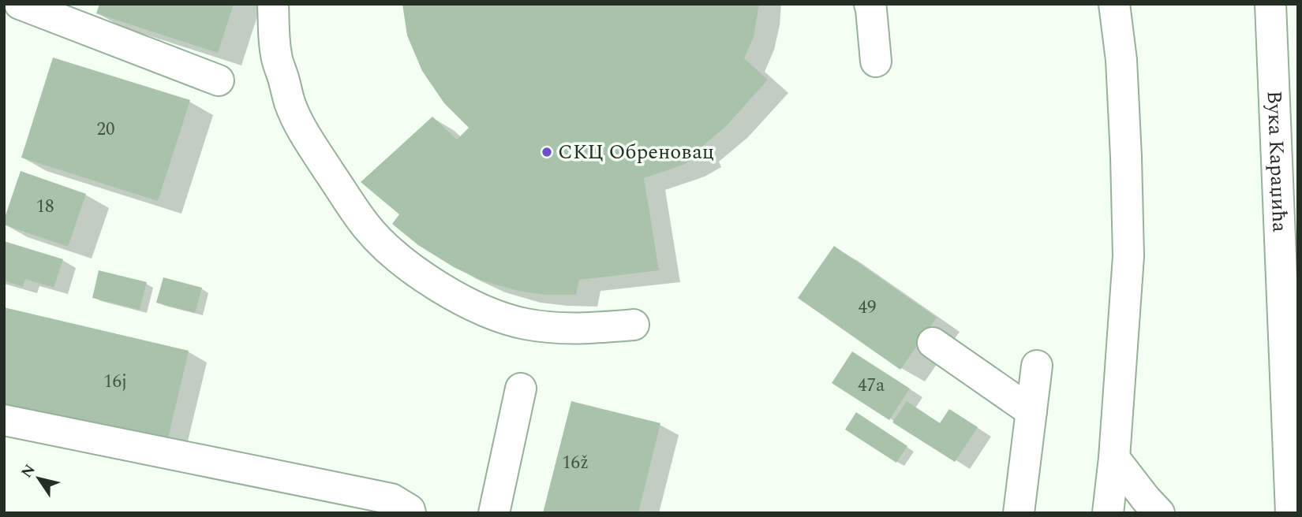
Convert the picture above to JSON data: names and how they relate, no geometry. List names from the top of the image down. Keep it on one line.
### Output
{"streets":{"street":["Вука Караџића"]},"places":["СКЦ Обреновац"],"house_numbers":["20","18","49","16j","47a","16ž"],"north":"top left"}
